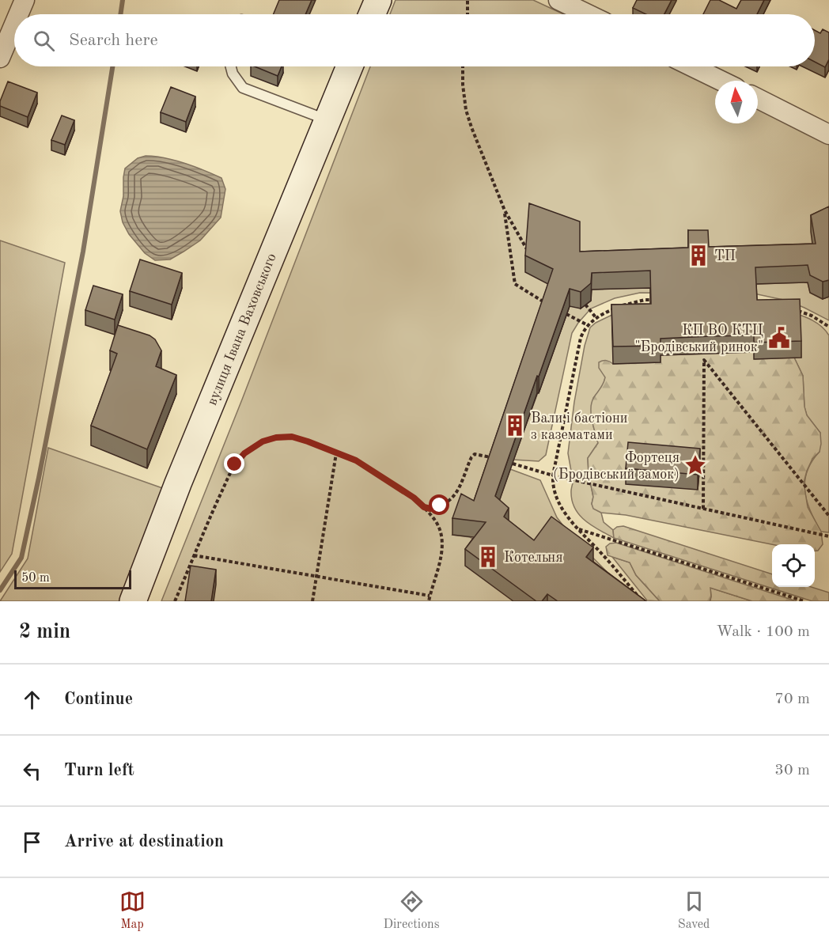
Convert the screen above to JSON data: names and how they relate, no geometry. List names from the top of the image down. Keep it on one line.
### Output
{"streets":{"main road":["вулиця Івана Ваховського"]},"places":{"building":["ТП","Вали і бастіони з казематами","Котельня"],"public building":["КП ВО КТЦ \"Бродівський ринок\""],"place":["Фортеця (Бродівський замок)"]},"scale_bar":"50 m","north":"top","page":{"search":"Search here","scale":"50 m","heading":["2 min","Walk · 100 m"],"list":[["Continue","70 m"],["Turn left","30 m"],"Arrive at destination"],"nav":["Map","Directions","Saved"]}}
